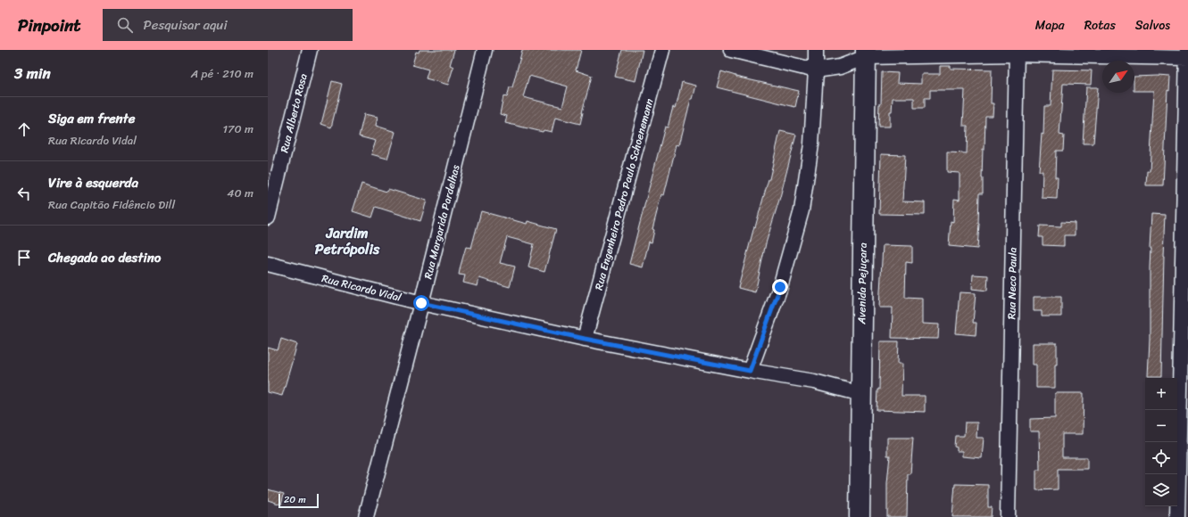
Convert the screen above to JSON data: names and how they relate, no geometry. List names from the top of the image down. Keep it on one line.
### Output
{"streets":{"street":["Rua Alberto Rosa","Rua Engenheiro Pedro Paulo Schoenemann","Rua Margarida Pardelhas","Avenida Pejuçara","Rua Neco Paula","Rua Ricardo Vidal"]},"crossings":[["Rua Engenheiro Pedro Paulo Schoenemann","Rua Ricardo Vidal"],["Rua Margarida Pardelhas","Rua Ricardo Vidal"],["Avenida Pejuçara","Rua Ricardo Vidal"]],"districts":["Jardim Petrópolis"],"scale_bar":"20 m","north":"top right","page":{"header":"Pinpoint","search":"Pesquisar aqui","nav":["Mapa","Rotas","Salvos"],"heading":["3 min","A pé · 210 m"],"list":[["Siga em frente","Rua Ricardo Vidal","170 m"],["Vire à esquerda","Rua Capitão Fidêncio Dill","40 m"],"Chegada ao destino"],"map_buttons":["+","−"],"scale":"20 m"}}
